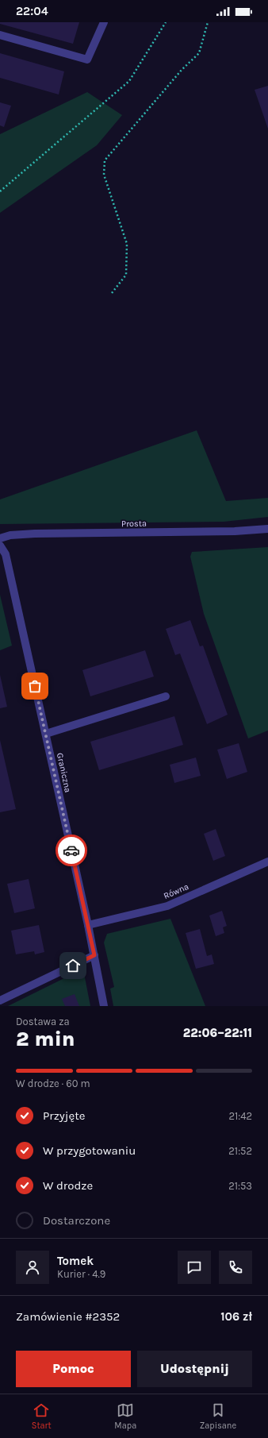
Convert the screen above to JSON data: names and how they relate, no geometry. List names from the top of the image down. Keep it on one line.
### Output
{"streets":{"street":["Prosta","Graniczna","Równa"]},"crossings":[["Graniczna","Równa"]],"page":{"status":"22:04","heading":["2 min","Dostawa za","22:06–22:11"],"panel":["Tomek","Kurier · 4.9","Zamówienie #2352","106 zł"],"bar":"W drodze · 60 m","list":[["Przyjęte","21:42"],["W przygotowaniu","21:52"],["W drodze","21:53"],"Dostarczone"],"buttons":["Pomoc","Udostępnij"],"tabs":["Start","Mapa","Zapisane"]}}
